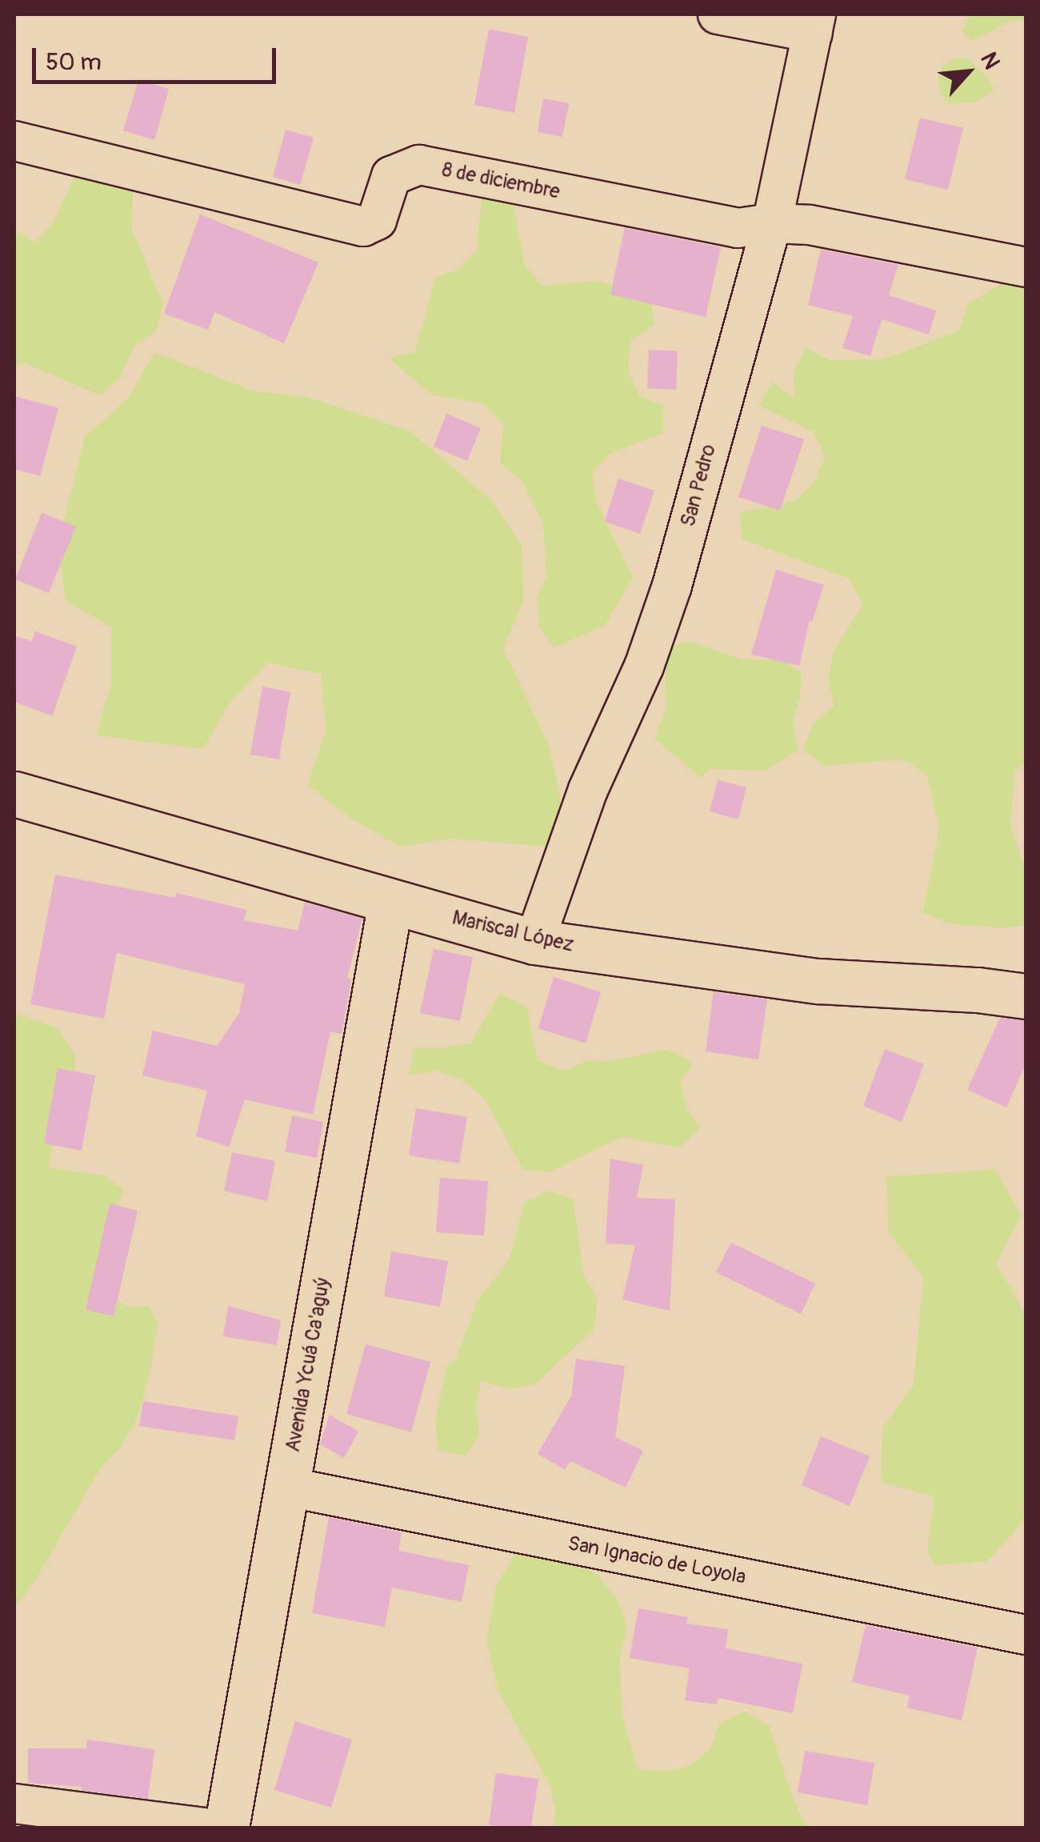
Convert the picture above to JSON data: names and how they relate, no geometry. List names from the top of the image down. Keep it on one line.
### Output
{"streets":{"street":["8 de diciembre","San Pedro","Mariscal López","Avenida Ycuá Ca'aguý","San Ignacio de Loyola"]},"crossings":[["8 de diciembre","San Pedro"],["San Pedro","Mariscal López"],["Mariscal López","Avenida Ycuá Ca'aguý"],["Avenida Ycuá Ca'aguý","San Ignacio de Loyola"]],"scale_bar":"50 m","north":"top right"}
